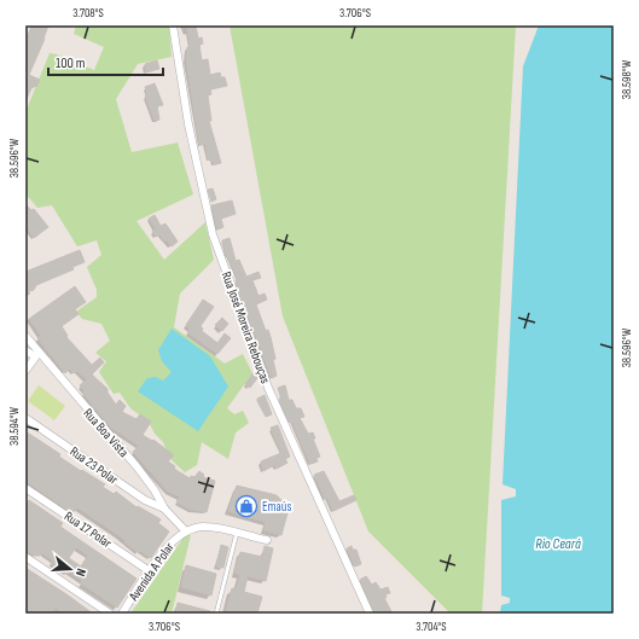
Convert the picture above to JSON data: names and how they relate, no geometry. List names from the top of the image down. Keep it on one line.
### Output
{"streets":{"street":["Rua José Moreira Rebouças","Rua Boa Vista","Rua 23 Polar","Rua 17 Polar","Avenida A Polar"]},"crossings":[["Rua Boa Vista","Rua 23 Polar"],["Rua Boa Vista","Avenida A Polar"],["Rua 17 Polar","Avenida A Polar"]],"water":["Rio Ceará"],"places":{"shop":["Emaús"]},"scale_bar":"100 m","north":"right","coordinates":["3.708°S","3.706°S","38.598°W","38.596°W","38.594°W","3.704°S"]}
